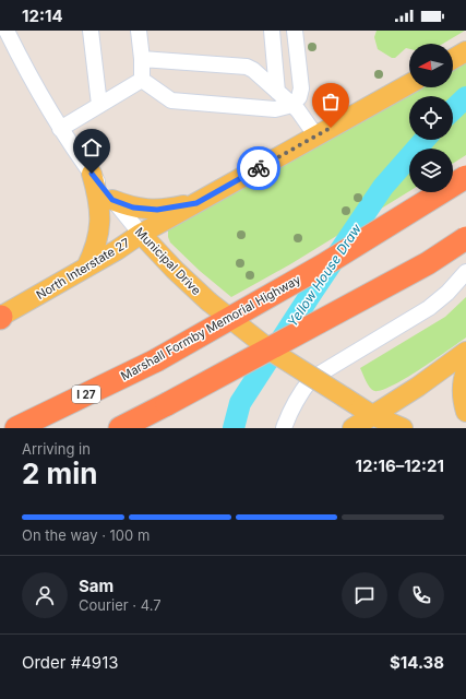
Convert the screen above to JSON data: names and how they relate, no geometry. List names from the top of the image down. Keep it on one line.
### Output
{"streets":{"highway":["Marshall Formby Memorial Highway","I 27"],"main road":["Municipal Drive","North Interstate 27"]},"crossings":[["Municipal Drive","North Interstate 27"]],"water":["Yellow House Draw"],"north":"left","page":{"status":"12:14","heading":["2 min","Arriving in","12:16–12:21"],"panel":["Sam","Courier · 4.7","Order #4913","$14.38"],"bar":"On the way · 100 m"}}
